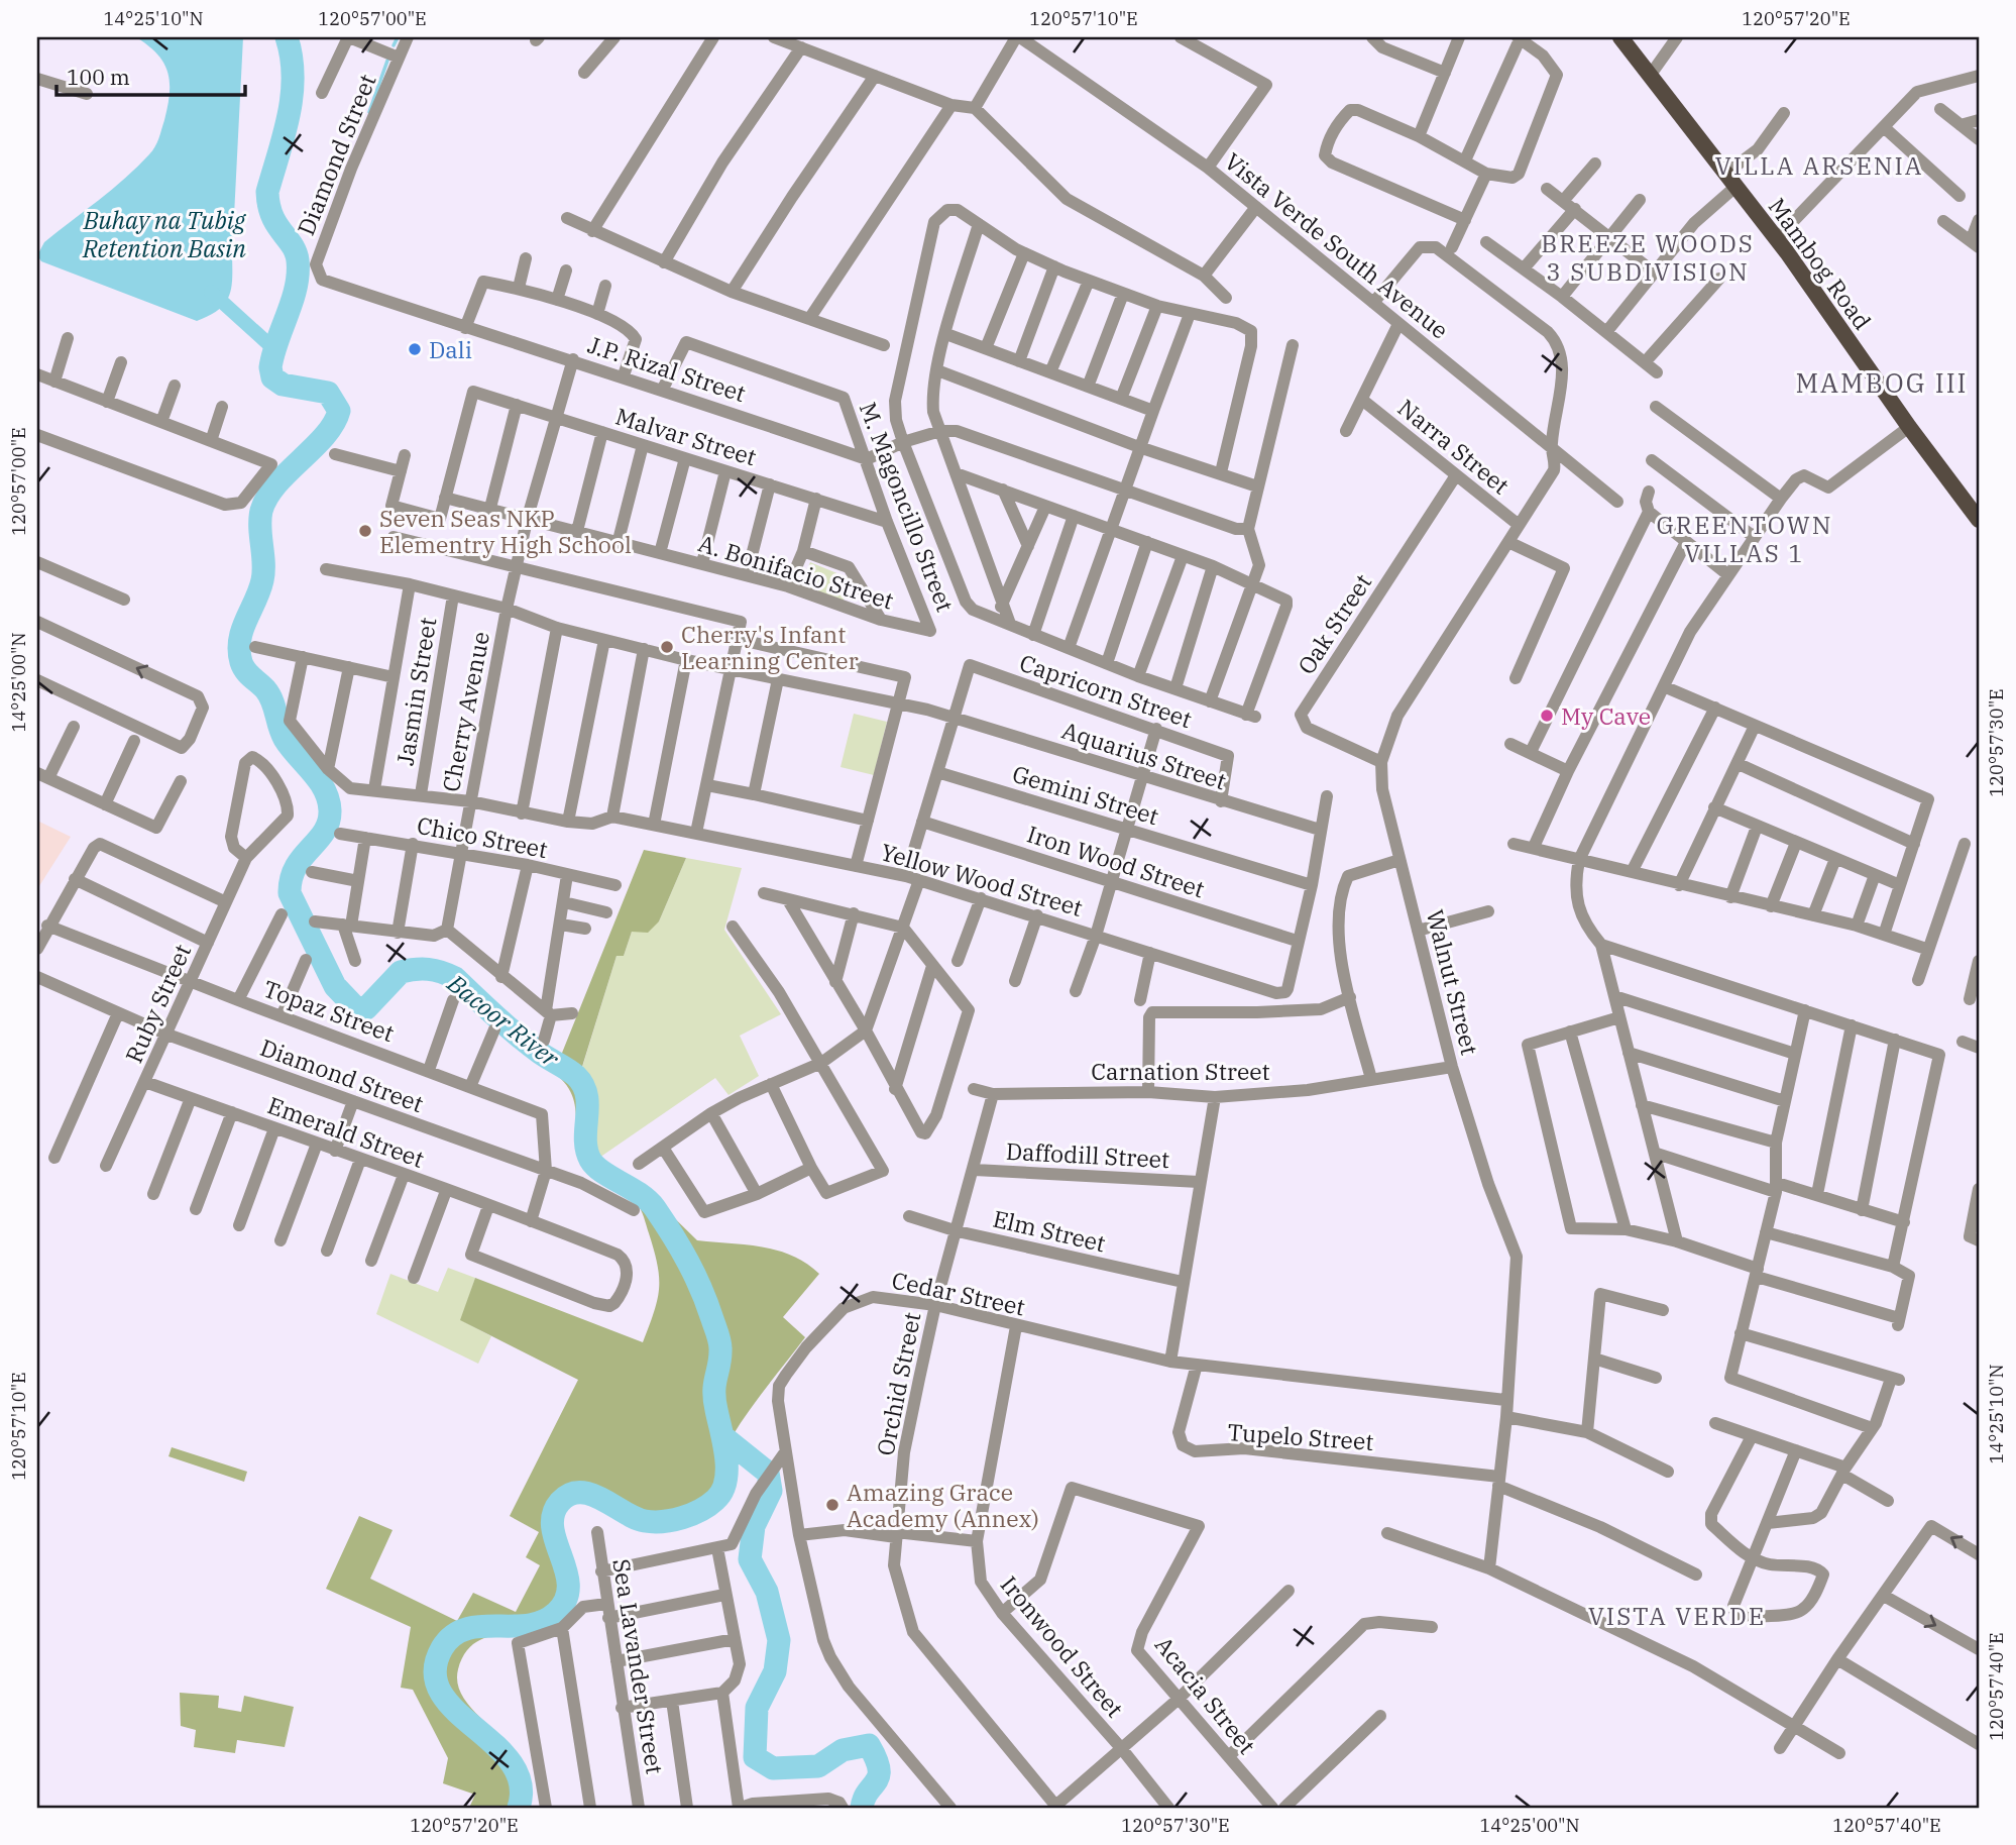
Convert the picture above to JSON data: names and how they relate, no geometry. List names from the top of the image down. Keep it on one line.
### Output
{"streets":{"main road":["Mambog Road"],"street":["Diamond Street","Vista Verde South Avenue","J.P. Rizal Street","Malvar Street","Narra Street","M. Magoncillo Street","A. Bonifacio Street","Oak Street","Capricorn Street","Jasmin Street","Cherry Avenue","Aquarius Street","Gemini Street","Chico Street","Iron Wood Street","Yellow Wood Street","Walnut Street","Ruby Street","Topaz Street","Carnation Street","Emerald Street","Daffodill Street","Elm Street","Cedar Street","Orchid Street","Tupelo Street","Ironwood Street","Sea Lavander Street","Acacia Street"]},"crossings":[["Diamond Street","J.P. Rizal Street"],["Diamond Street","Ruby Street"],["Diamond Street","Topaz Street"],["Vista Verde South Avenue","Walnut Street"],["J.P. Rizal Street","M. Magoncillo Street"],["J.P. Rizal Street","Cherry Avenue"],["Malvar Street","M. Magoncillo Street"],["Malvar Street","A. Bonifacio Street"],["Malvar Street","Cherry Avenue"],["Narra Street","Oak Street"],["Narra Street","Walnut Street"],["M. Magoncillo Street","A. Bonifacio Street"],["A. Bonifacio Street","Cherry Avenue"],["Oak Street","Walnut Street"],["Capricorn Street","Aquarius Street"],["Jasmin Street","Aquarius Street"],["Cherry Avenue","Aquarius Street"],["Cherry Avenue","Chico Street"],["Iron Wood Street","Yellow Wood Street"],["Walnut Street","Carnation Street"],["Walnut Street","Cedar Street"],["Walnut Street","Tupelo Street"],["Ruby Street","Topaz Street"],["Ruby Street","Emerald Street"],["Carnation Street","Orchid Street"],["Daffodill Street","Orchid Street"],["Elm Street","Orchid Street"],["Cedar Street","Orchid Street"],["Cedar Street","Tupelo Street"],["Cedar Street","Ironwood Street"],["Orchid Street","Ironwood Street"],["Orchid Street","Acacia Street"],["Ironwood Street","Acacia Street"]],"districts":["VILLA ARSENIA","BREEZE WOODS 3 SUBDIVISION","MAMBOG III","GREENTOWN VILLAS 1","VISTA VERDE"],"water":["Buhay na Tubig Retention Basin","Bacoor River"],"places":["Dali","Seven Seas NKP Elementry High School","Cherry's Infant Learning Center","My Cave","Amazing Grace Academy (Annex)"],"scale_bar":"100 m","coordinates":["14°25'10\"N","120°57'00\"E","120°57'10\"E","120°57'20\"E","14°25'00\"N","120°57'30\"E","120°57'40\"E"]}
